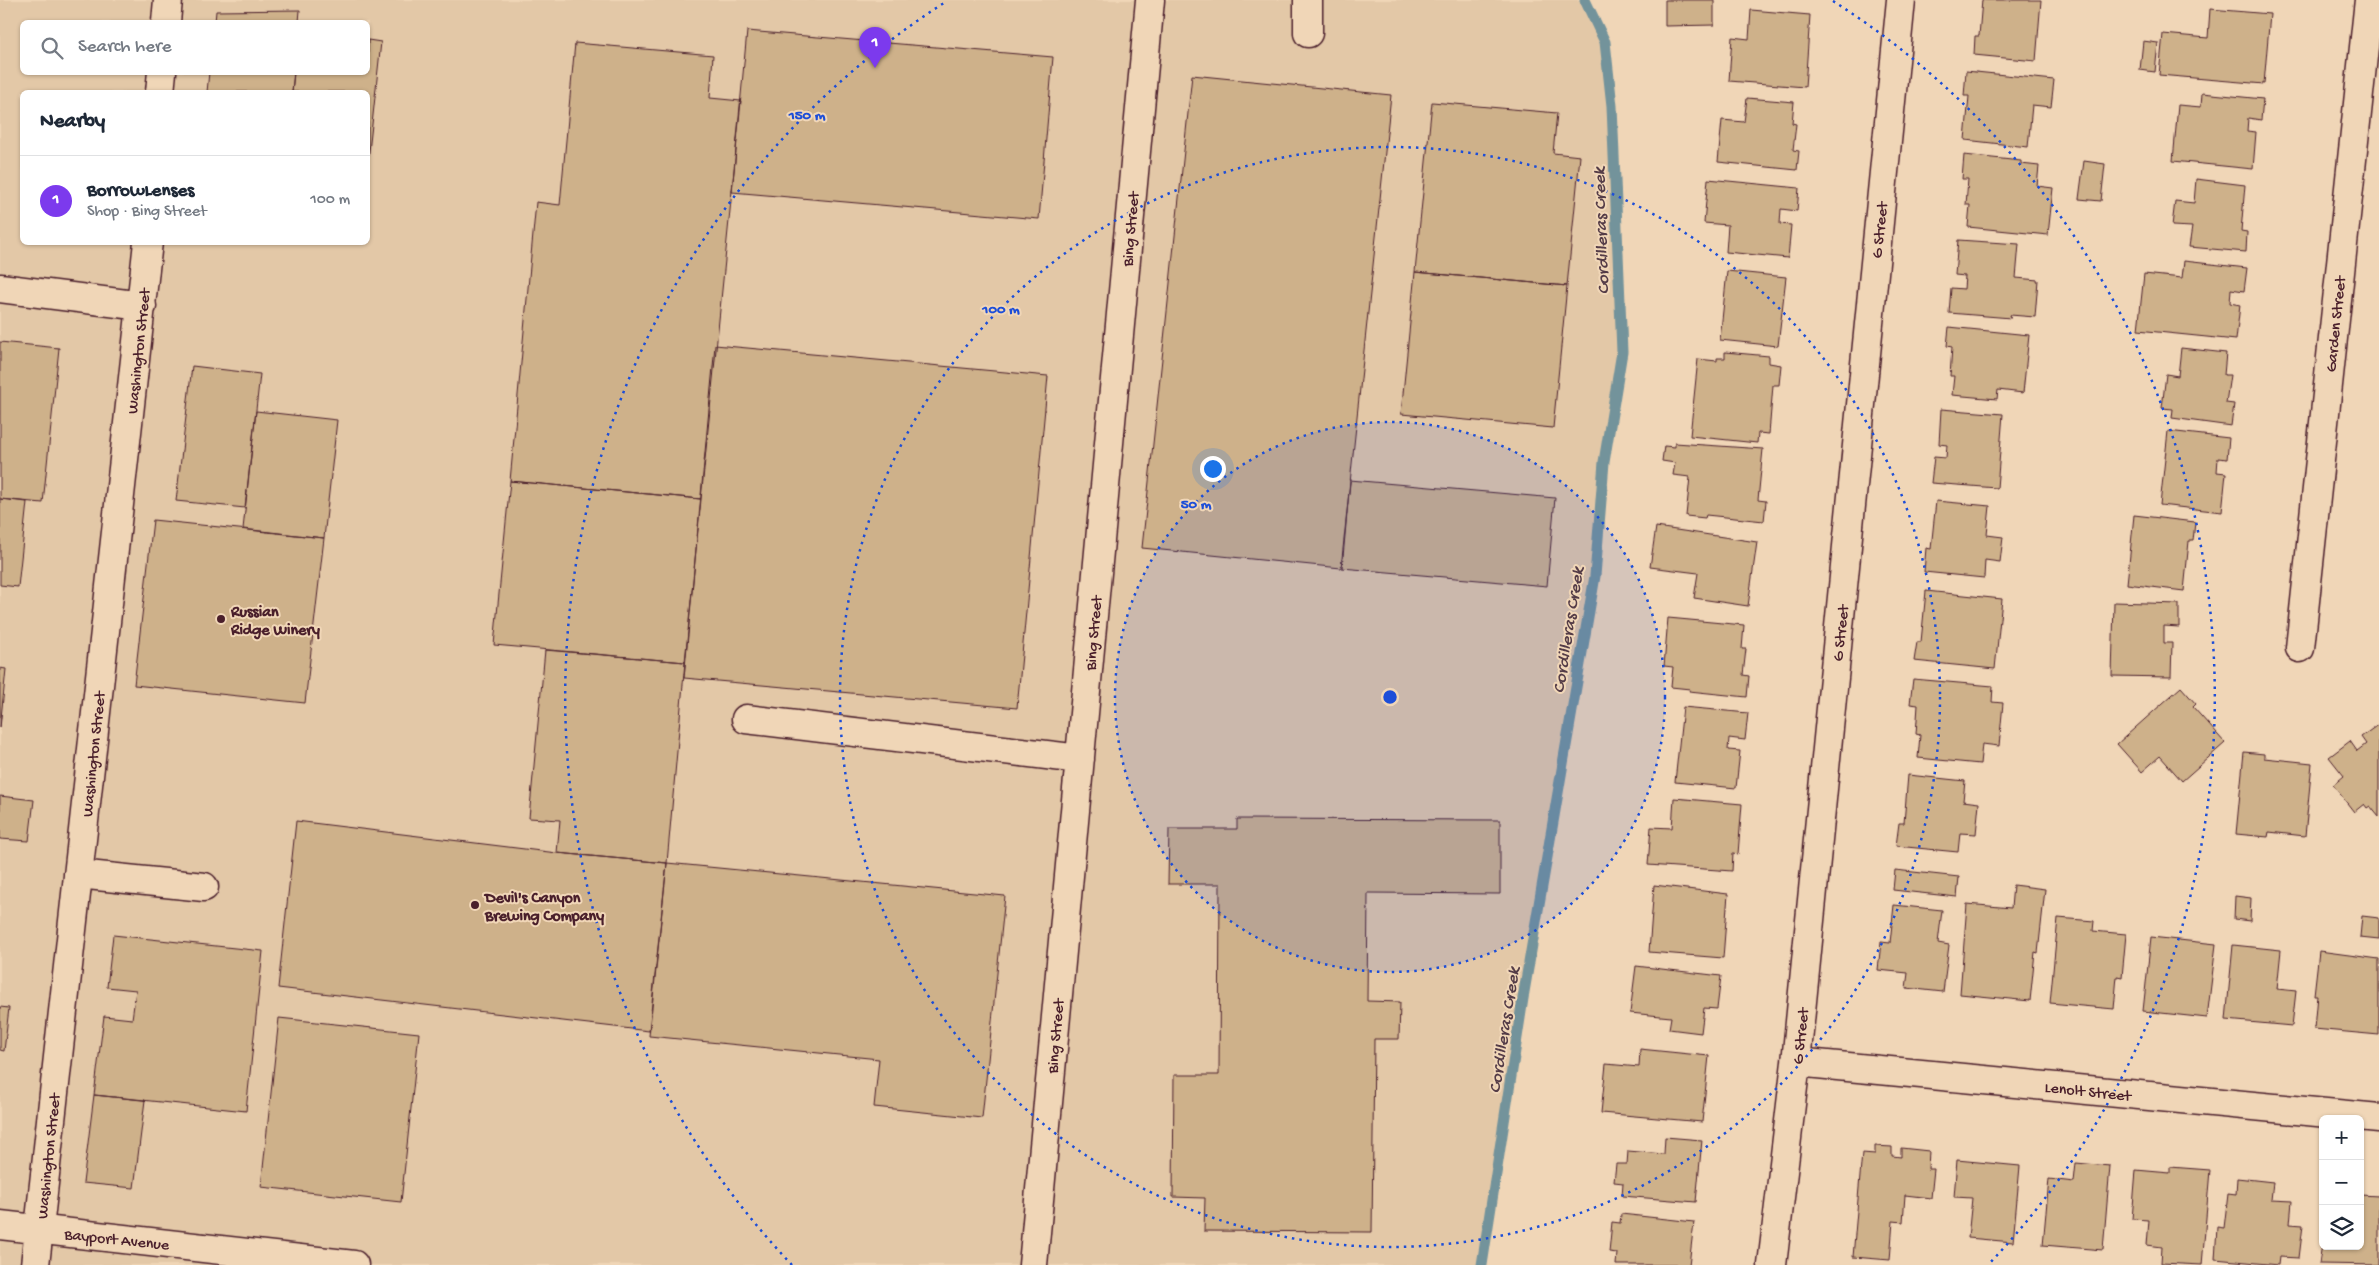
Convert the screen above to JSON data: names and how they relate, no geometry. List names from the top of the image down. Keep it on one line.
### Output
{"streets":{"street":["Bing Street","G Street","Garden Street","Washington Street","Lenolt Street","Bayport Avenue"]},"crossings":[["G Street","Lenolt Street"],["Washington Street","Bayport Avenue"]],"water":["Cordilleras Creek"],"places":["Russian Ridge Winery","Devil's Canyon Brewing Company"],"page":{"search":"Search here","pins":"1","heading":"Nearby","list":[{"mark":"1","name":"BorrowLenses","note":"Shop · Bing Street","value":"100 m"}],"map_buttons":["+","−"]},"rings":["150 m","100 m","50 m"]}
